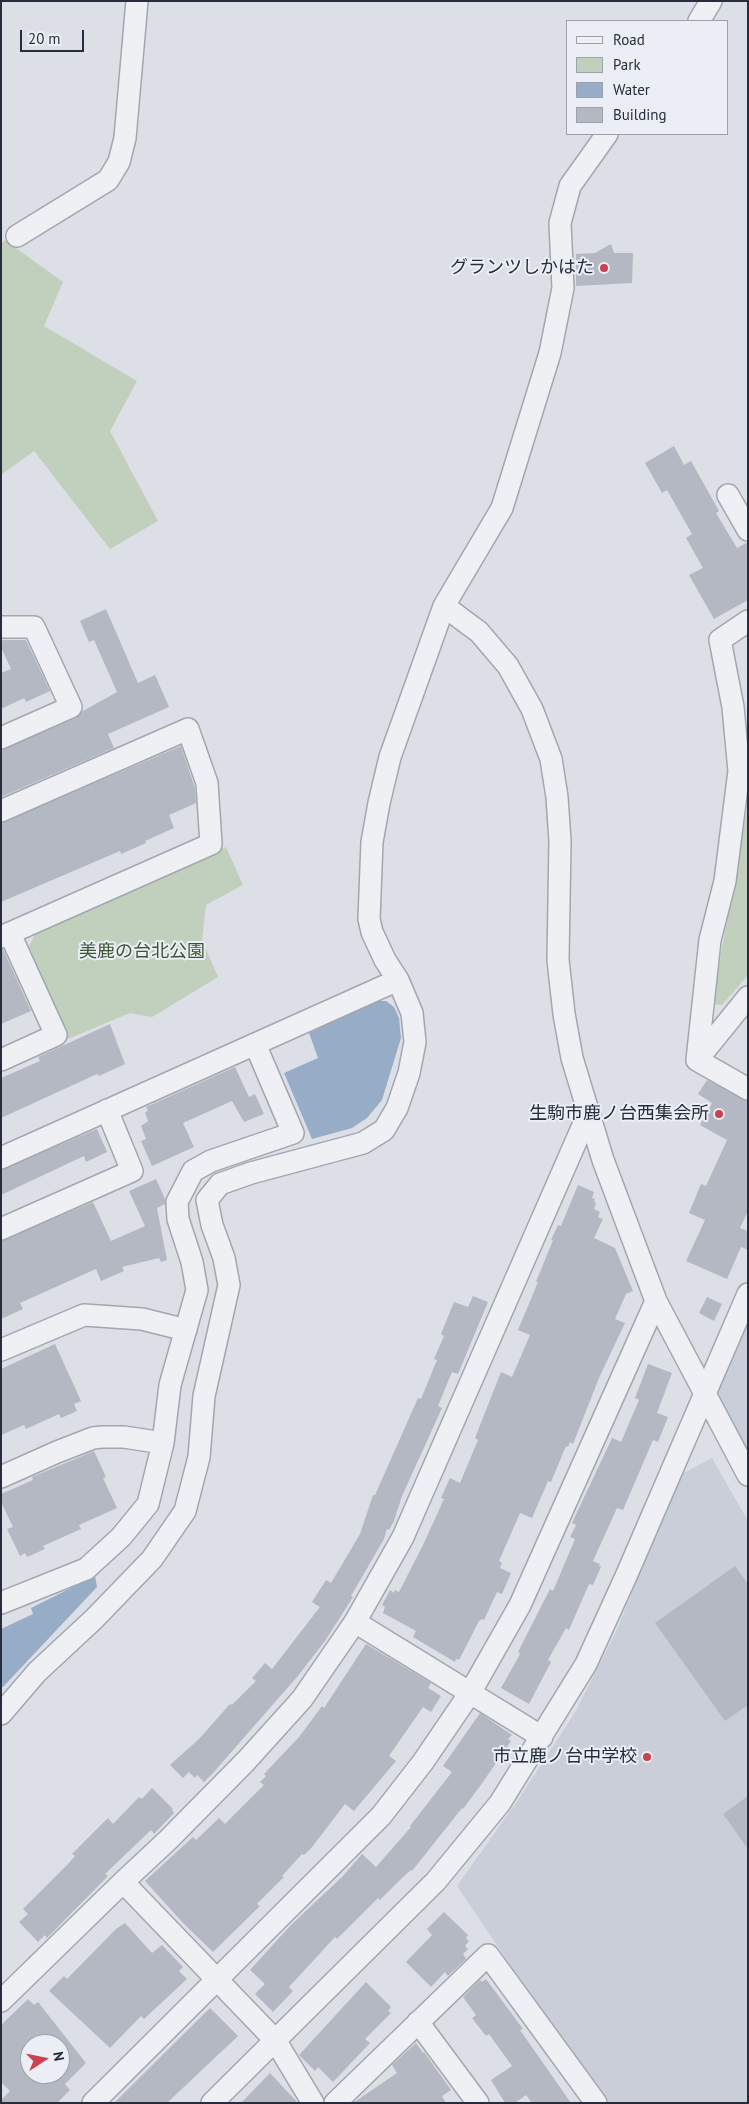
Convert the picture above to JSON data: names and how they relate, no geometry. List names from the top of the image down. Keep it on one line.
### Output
{"parks":["美鹿の台北公園"],"places":["グランツしかはた","生駒市鹿ノ台西集会所","市立鹿ノ台中学校"],"legend":["Road","Park","Water","Building"],"scale_bar":"20 m","north":"right"}
